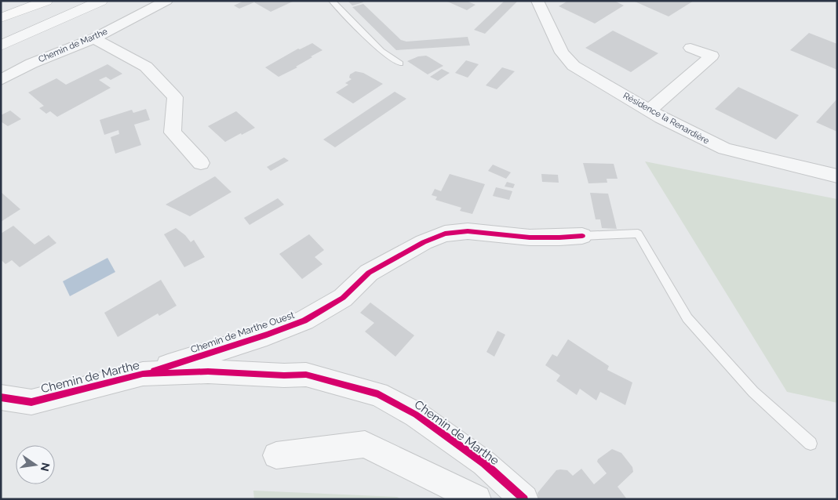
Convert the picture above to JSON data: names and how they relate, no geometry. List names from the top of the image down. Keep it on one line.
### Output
{"streets":{"street":["Chemin de Marthe","Résidence la Renardière","Chemin de Marthe Ouest"]},"crossings":[["Chemin de Marthe","Chemin de Marthe Ouest"]],"north":"right"}
